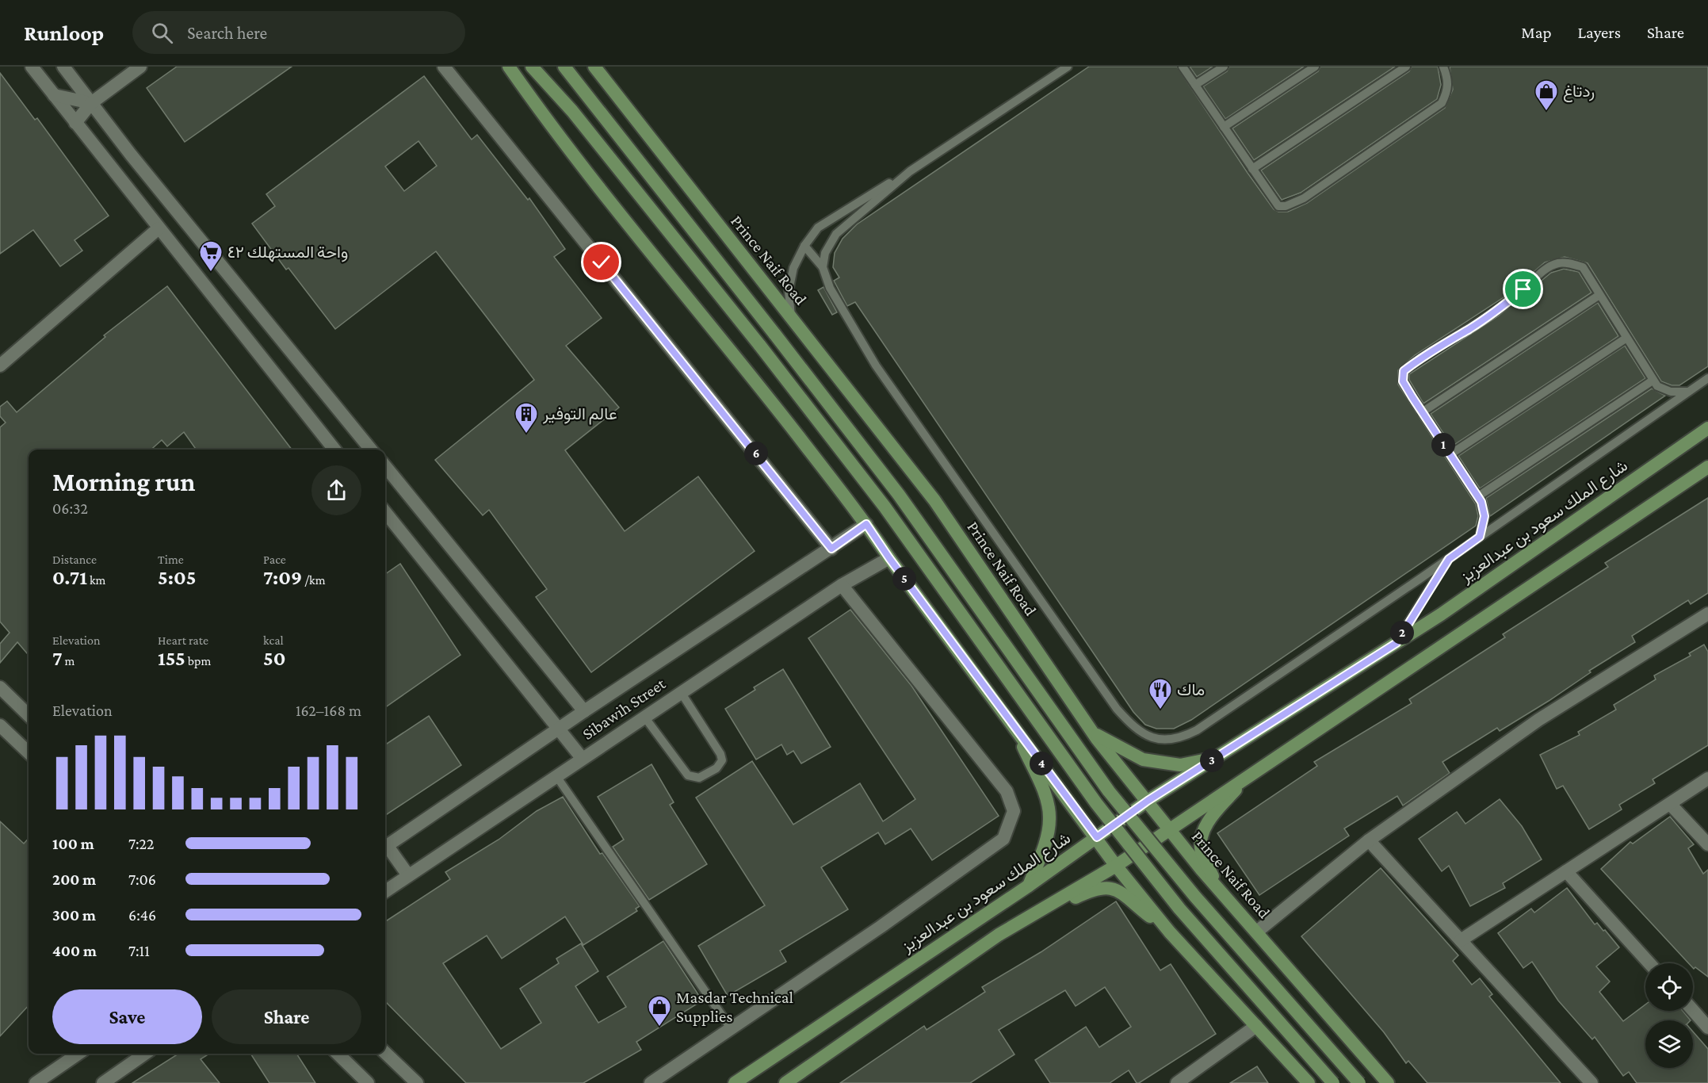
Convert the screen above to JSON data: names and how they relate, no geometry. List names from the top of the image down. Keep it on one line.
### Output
{"streets":{"main road":["Prince Naif Road","شارع الملك سعود بن عبدالعزيز"],"street":["Sibawih Street"]},"crossings":[["Prince Naif Road","شارع الملك سعود بن عبدالعزيز"]],"places":{"shop":["ردتاغ","Masdar Technical Supplies"],"supermarket":["واحة المستهلك ٤٢"],"building":["عالم التوفير"],"restaurant":["ماك"]},"page":{"header":"Runloop","search":"Search here","nav":["Map","Layers","Share"],"pins":["1","6","5","2","3","4"],"heading":["Morning run","06:32"],"stats":[["Distance","0.71 km"],["Time","5:05"],["Pace","7:09 /km"],["Elevation","7 m"],["Heart rate","155 bpm"],["kcal","50"]],"chart":["Elevation","162–168 m"],"list":[{"name":"100 m","note":"7:22"},{"name":"200 m","note":"7:06"},{"name":"300 m","note":"6:46"},{"name":"400 m","note":"7:11"}],"buttons":["Save","Share"]}}
